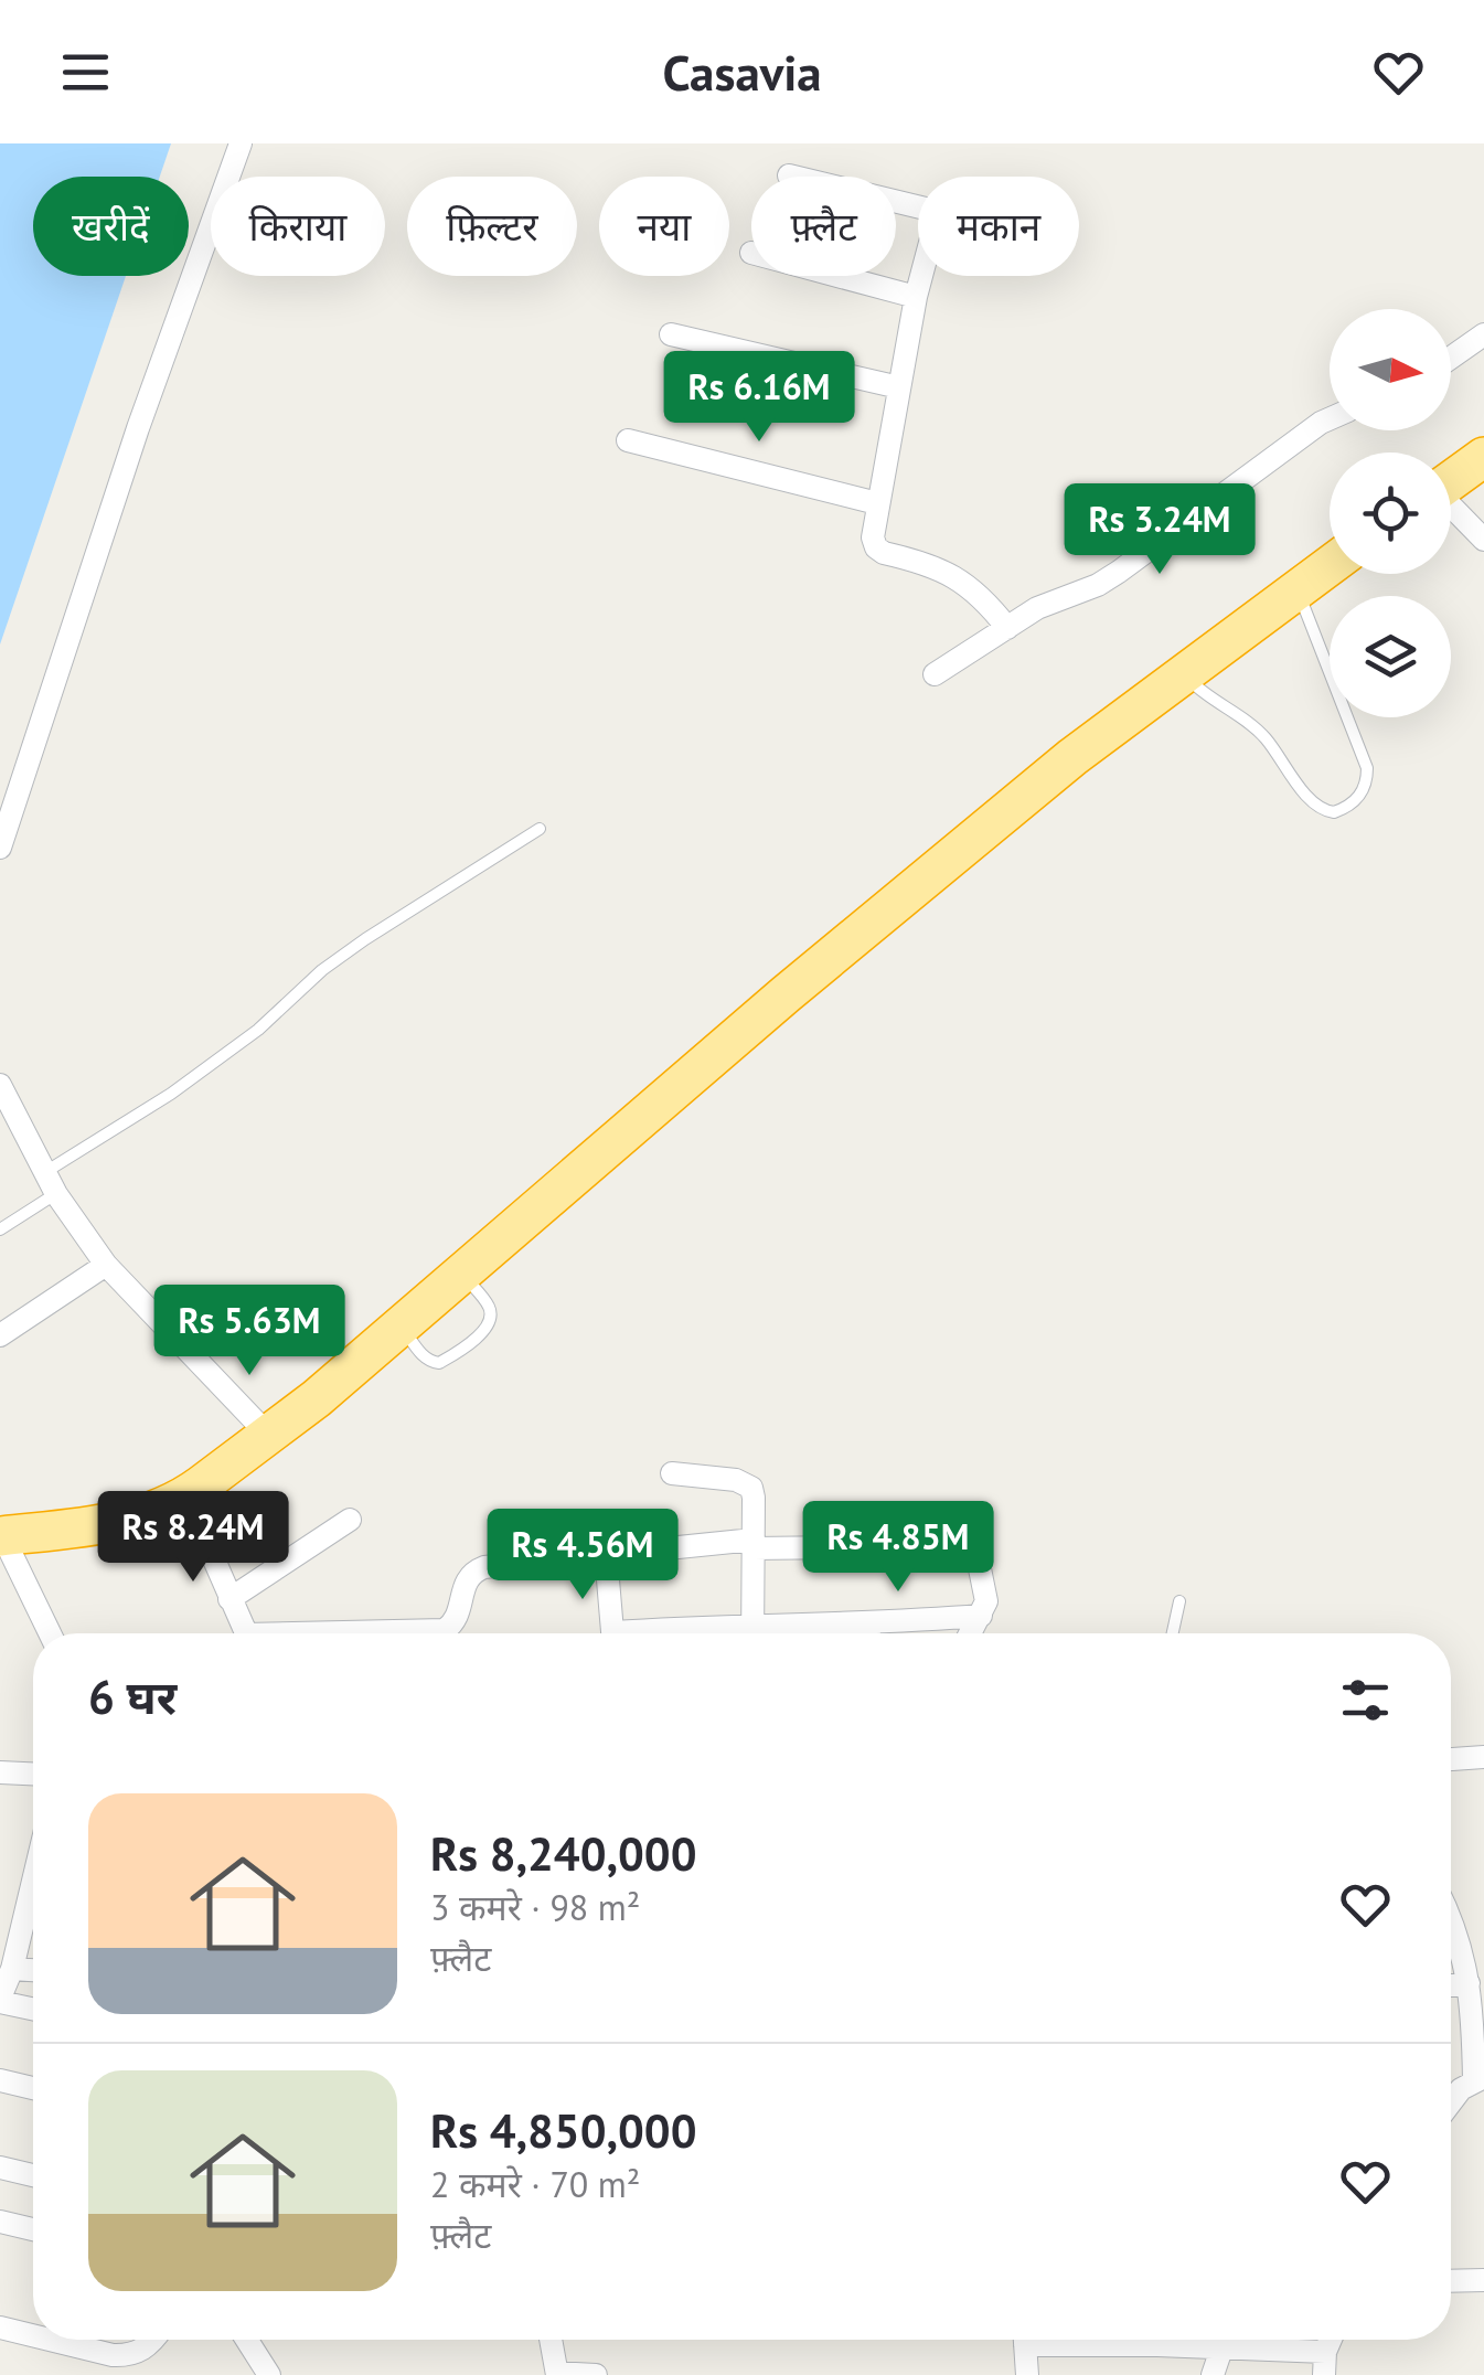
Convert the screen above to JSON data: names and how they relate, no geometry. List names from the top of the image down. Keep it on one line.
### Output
{"north":"right","page":{"header":"Casavia","chip":["खरीदें","किराया","फ़िल्टर","नया","फ़्लैट","मकान"],"price":["Rs 6.16M","Rs 3.24M","Rs 5.63M","Rs 8.24M","Rs 4.85M","Rs 4.56M"],"heading":"6 घर","list":[{"name":"Rs 8,240,000","note":"3 कमरे · 98 m² · फ़्लैट"},{"name":"Rs 4,850,000","note":"2 कमरे · 70 m² · फ़्लैट"}]}}
